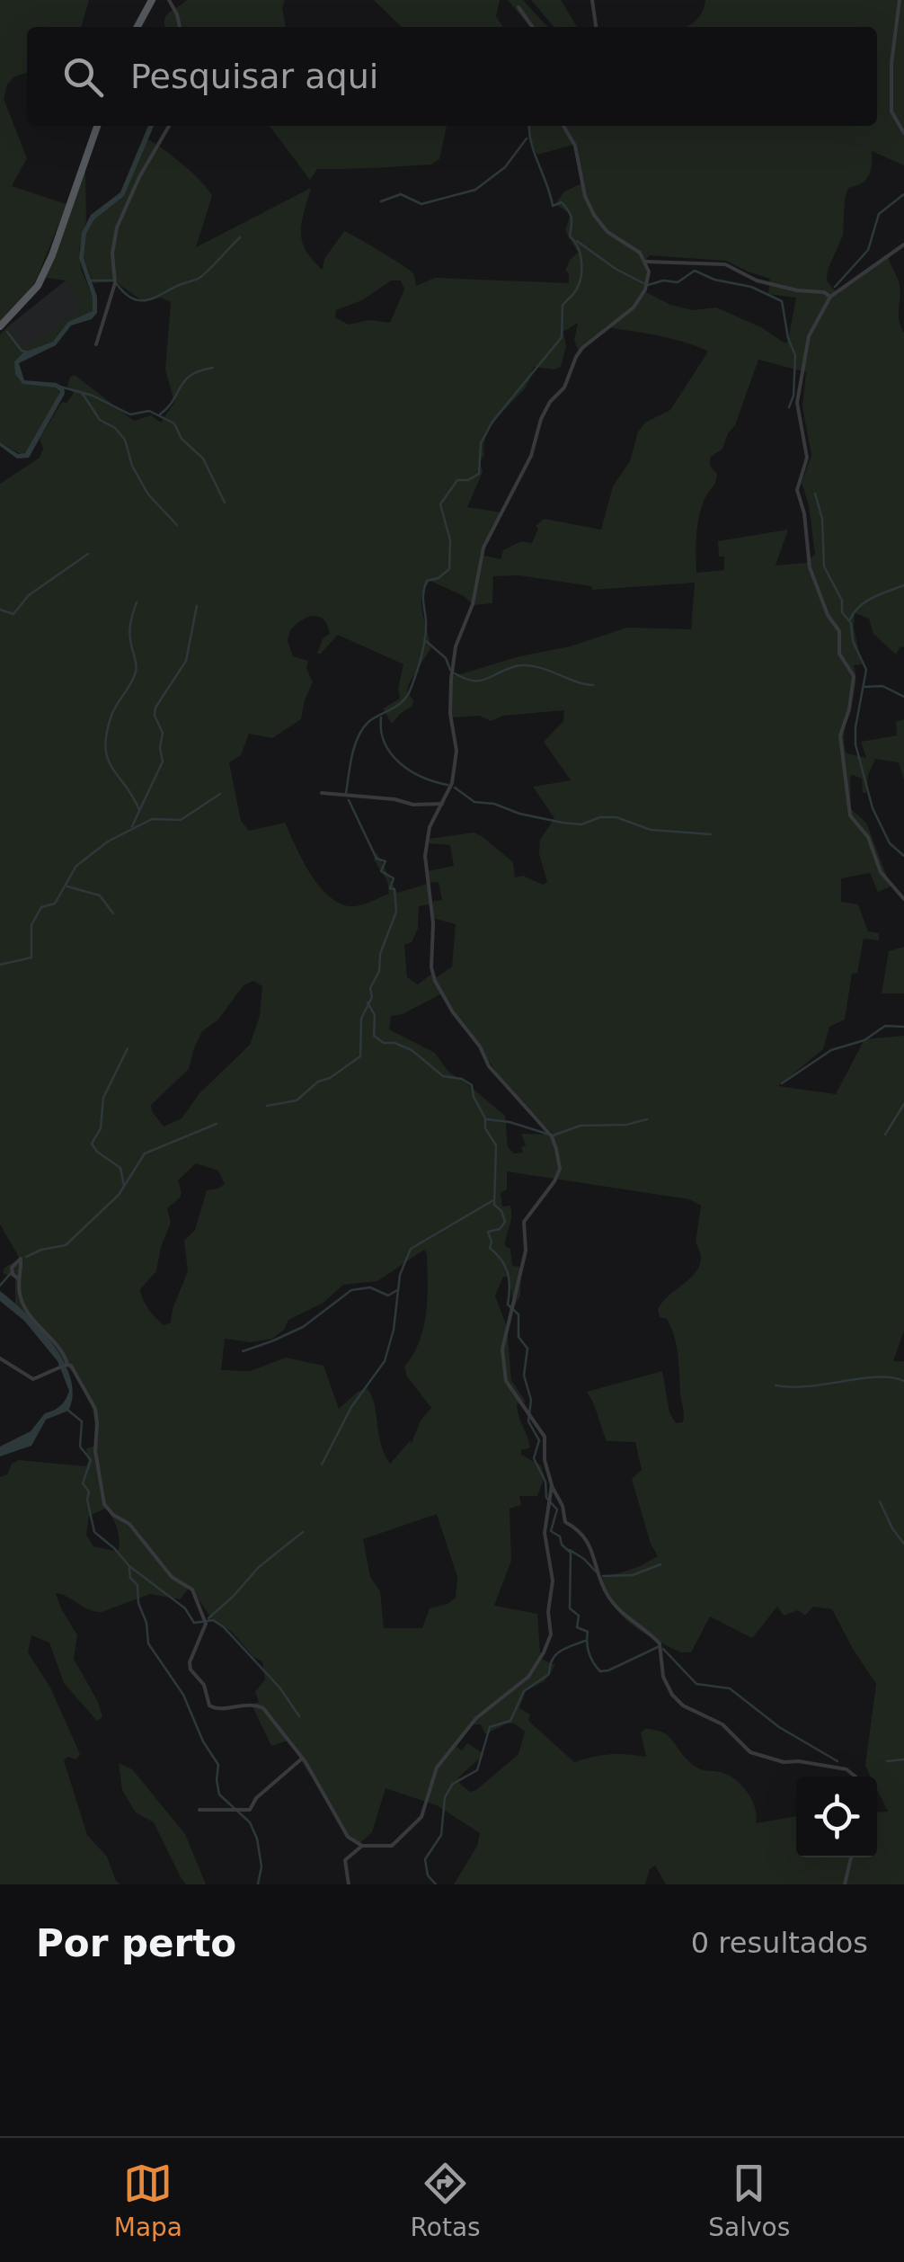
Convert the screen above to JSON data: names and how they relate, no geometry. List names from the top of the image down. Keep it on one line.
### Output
{"page":{"search":"Pesquisar aqui","heading":["Por perto","0 resultados"],"nav":["Mapa","Rotas","Salvos"]}}
